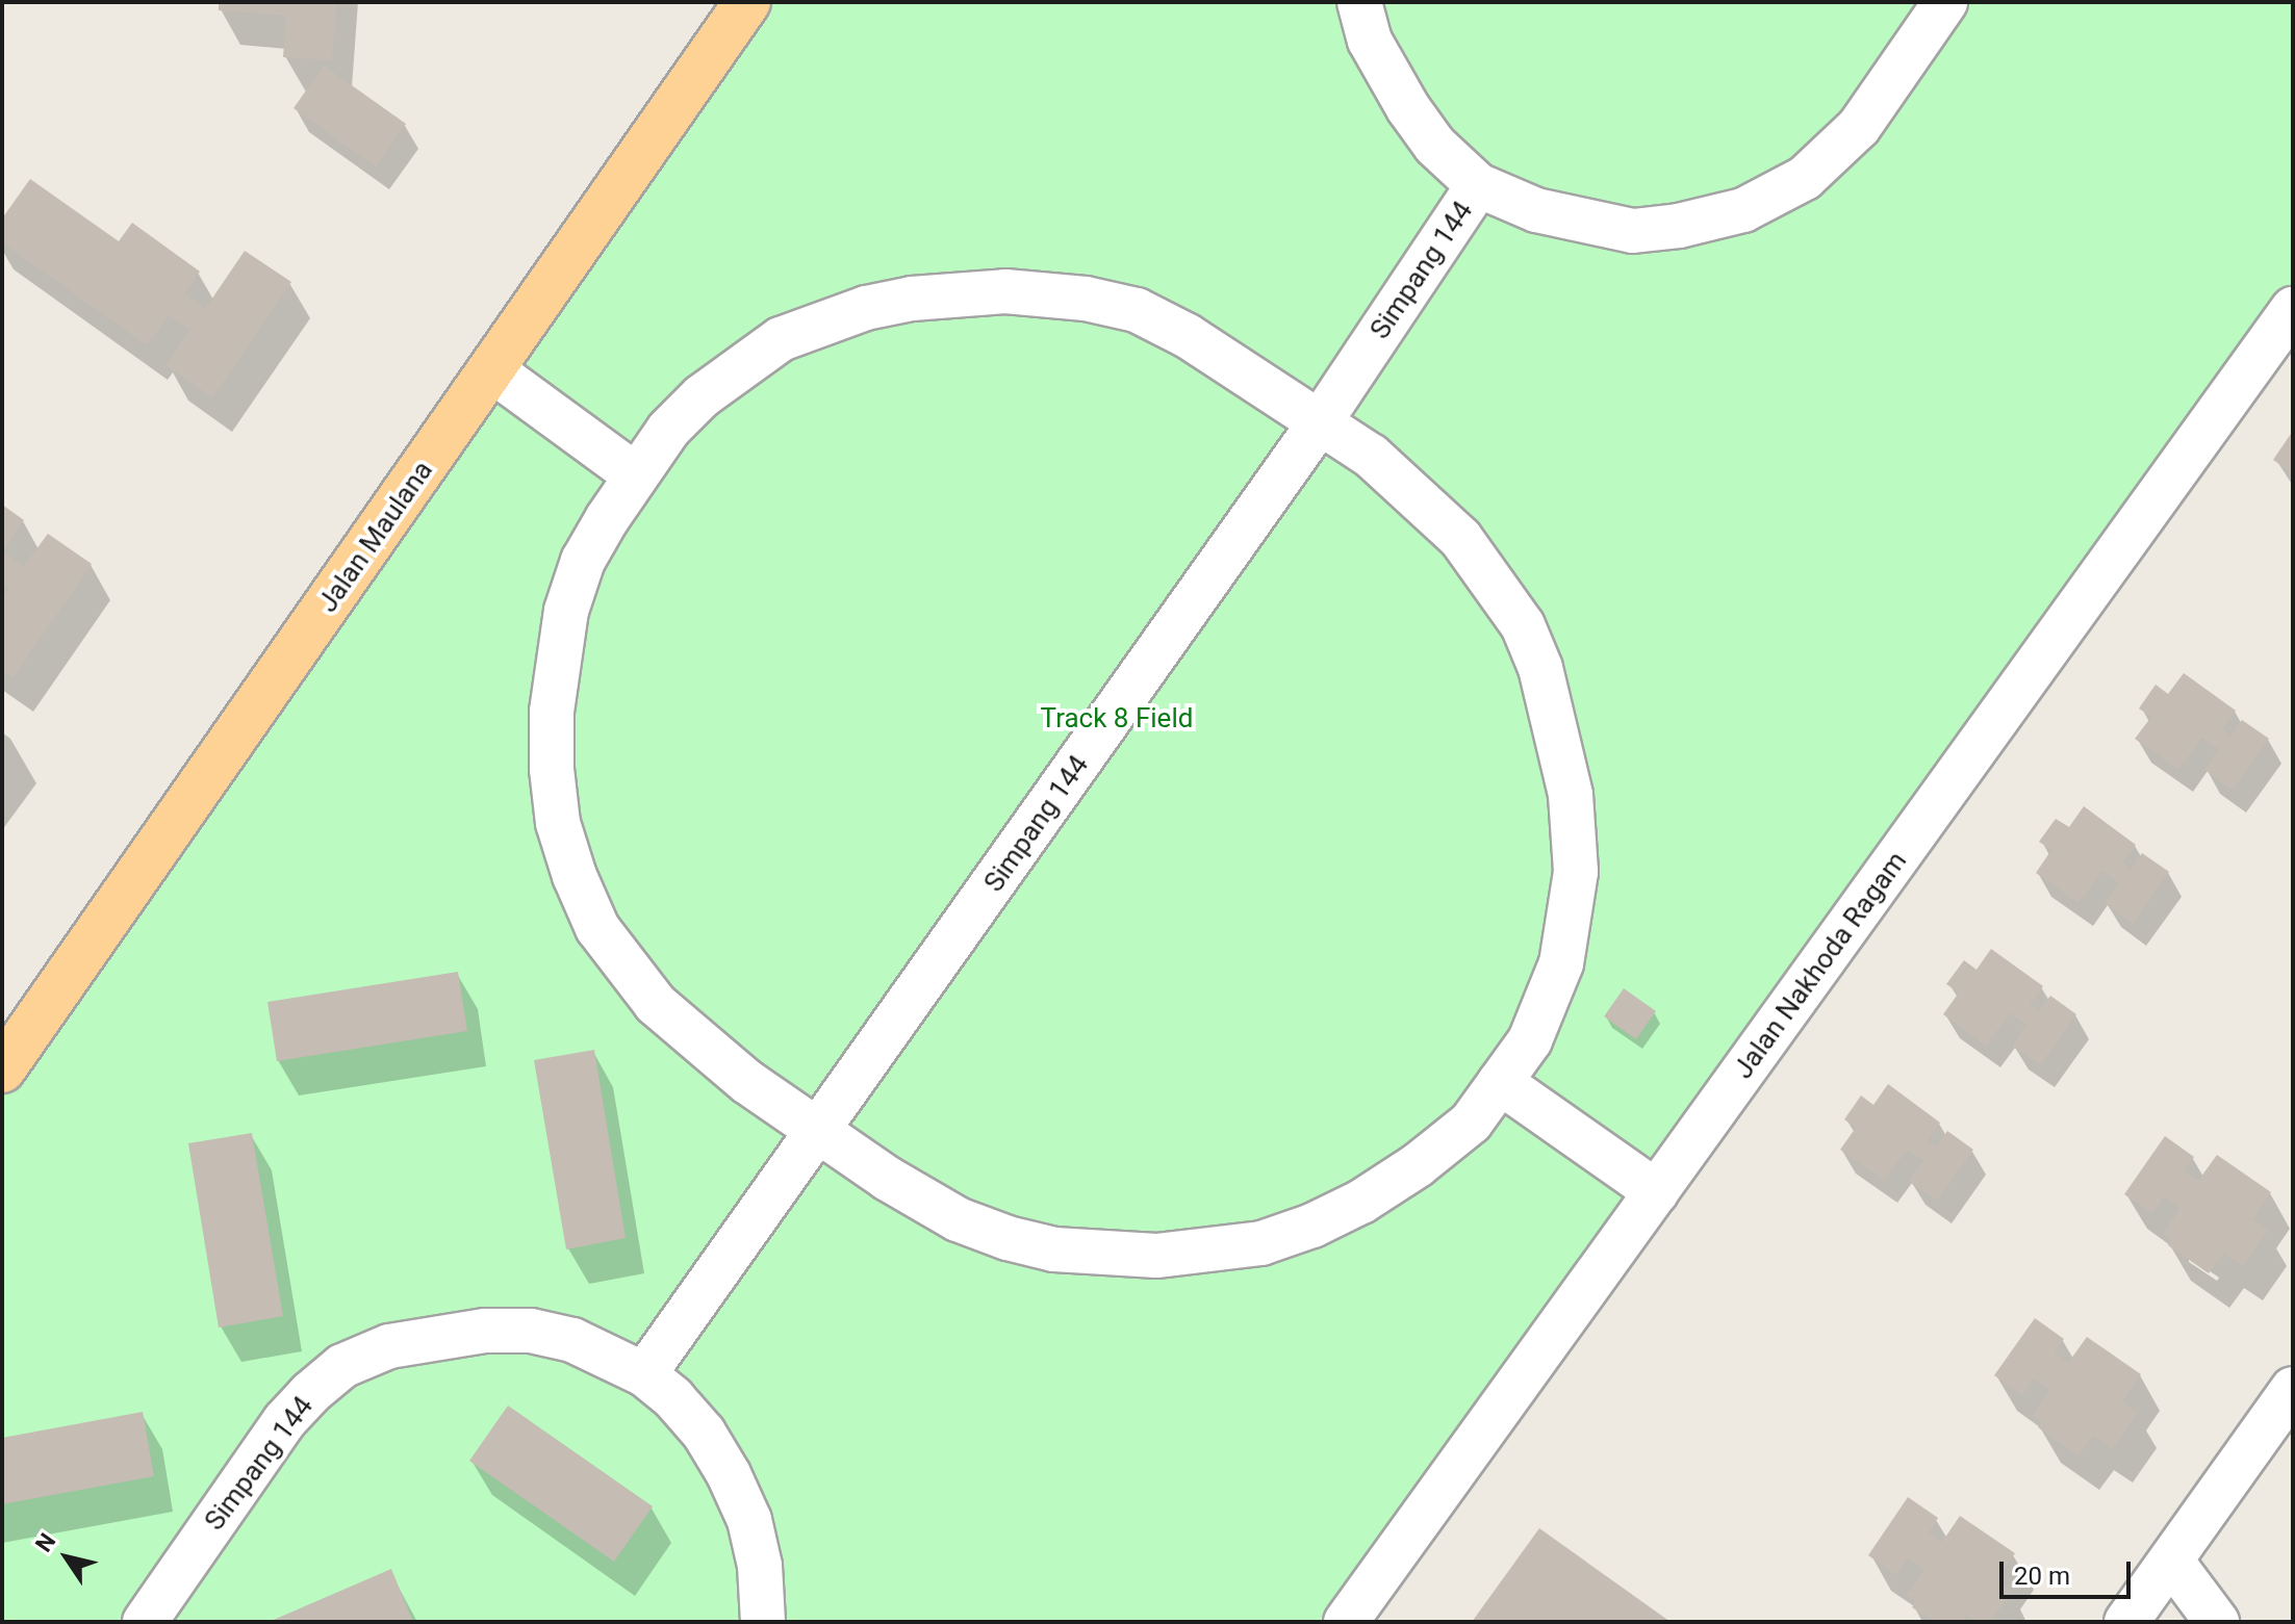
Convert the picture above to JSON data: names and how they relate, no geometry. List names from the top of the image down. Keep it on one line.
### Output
{"streets":{"main road":["Jalan Maulana"],"street":["Simpang 144","Jalan Nakhoda Ragam"]},"parks":["Track 8 Field"],"scale_bar":"20 m","north":"top left"}
